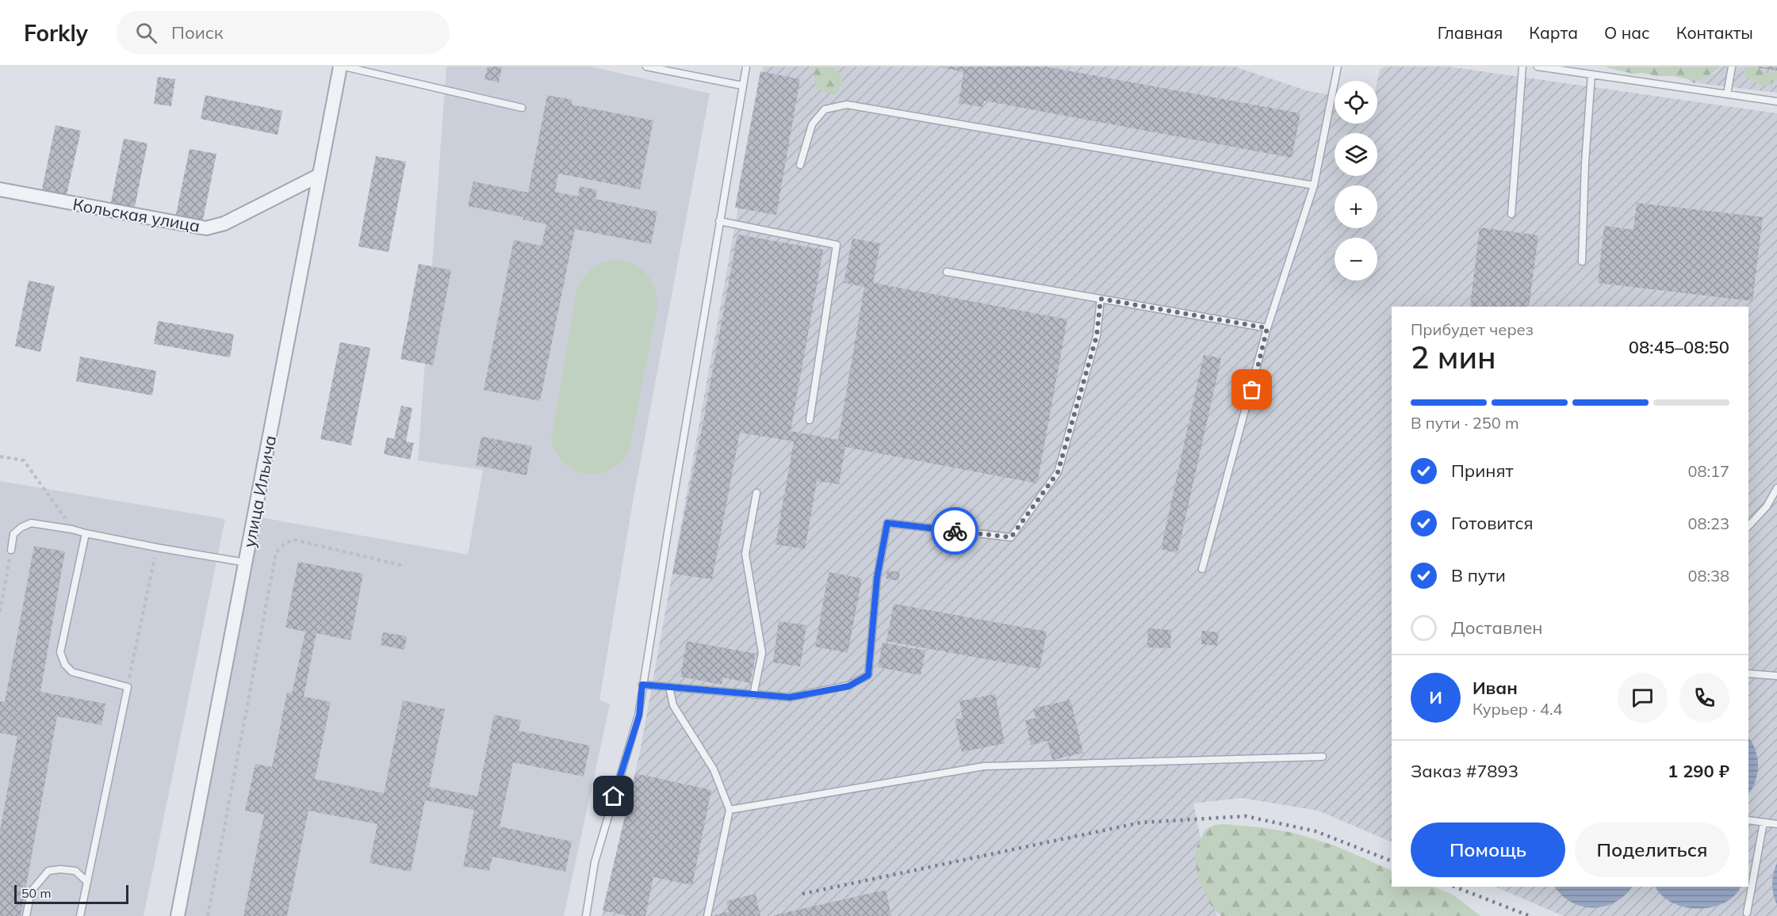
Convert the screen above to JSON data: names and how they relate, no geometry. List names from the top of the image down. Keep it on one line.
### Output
{"streets":{"street":["Кольская улица","улица Ильича"]},"crossings":[["Кольская улица","улица Ильича"]],"scale_bar":"50 m","page":{"header":"Forkly","search":"Поиск","nav":["Главная","Карта","О нас","Контакты"],"map_buttons":["+","−"],"heading":["2 мин","Прибудет через","08:45–08:50"],"panel":["Иван","Курьер · 4.4","Заказ #7893","1 290 ₽"],"bar":"В пути · 250 m","list":[["Принят","08:17"],["Готовится","08:23"],["В пути","08:38"],"Доставлен"],"round":"И","buttons":["Помощь","Поделиться"],"scale":"50 m"}}
